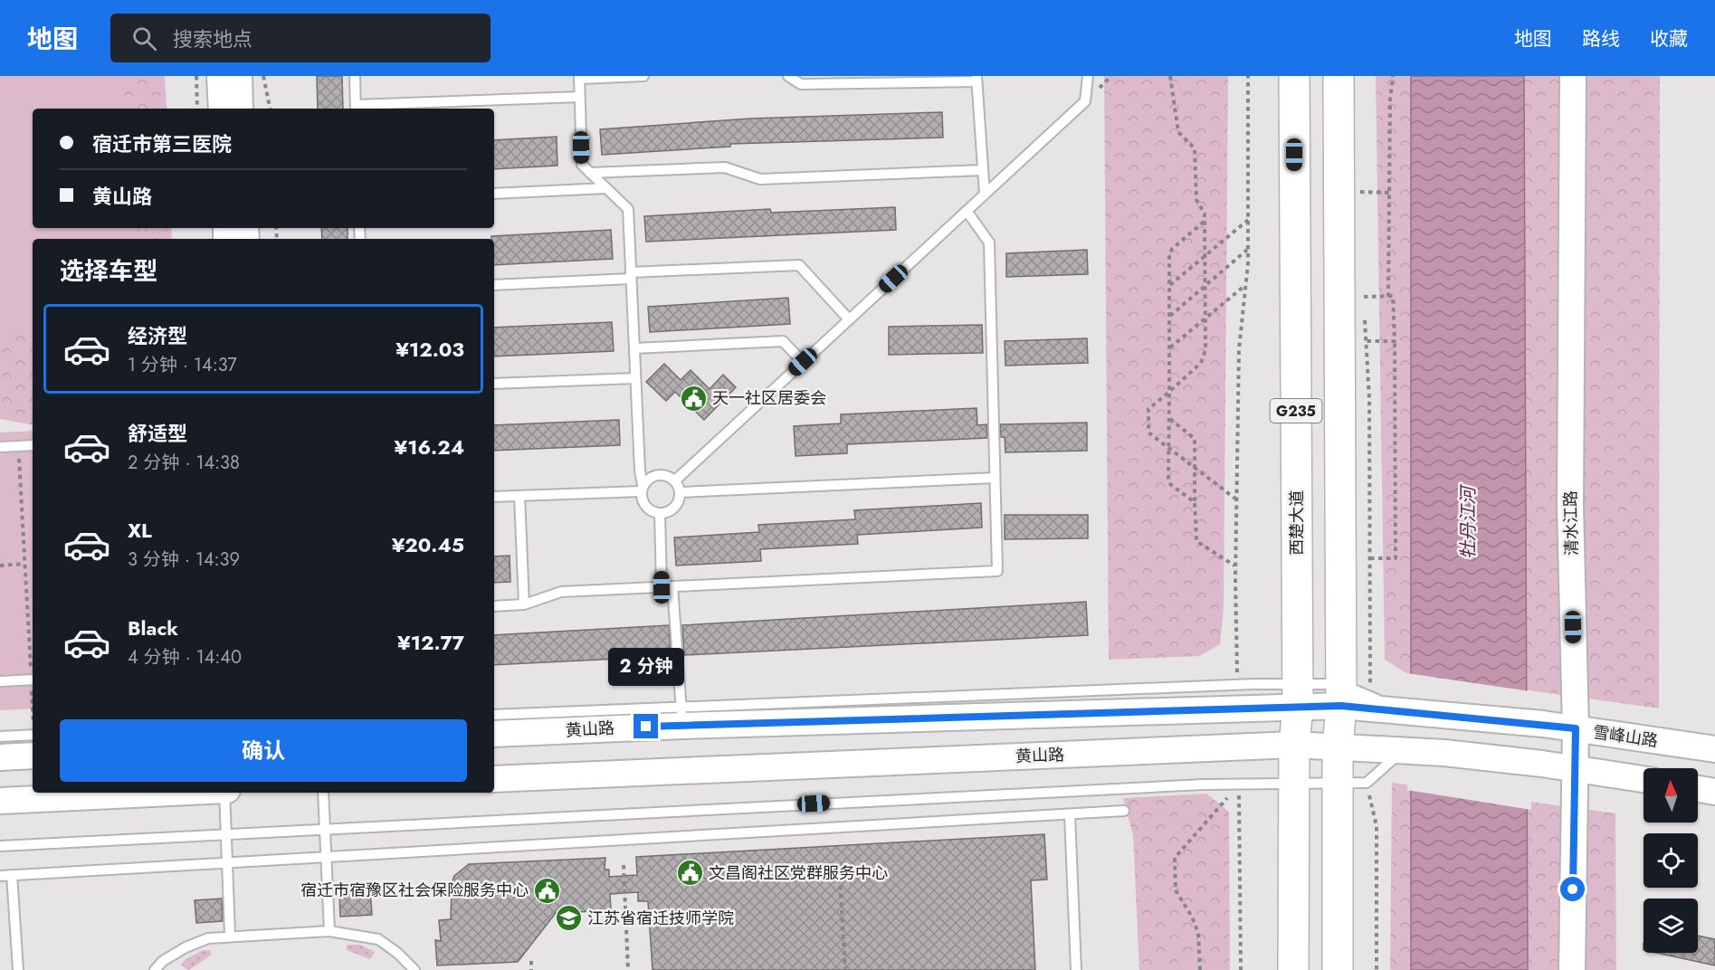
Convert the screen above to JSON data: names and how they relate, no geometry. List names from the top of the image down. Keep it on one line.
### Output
{"streets":{"highway":["G235","西楚大道"],"main road":["清水江路","黄山路","雪峰山路"]},"crossings":[["G235","黄山路"],["G235","雪峰山路"],["西楚大道","黄山路"],["清水江路","雪峰山路"],["黄山路","雪峰山路"]],"water":["牡丹江河"],"places":{"public building":["天一社区居委会","文昌阁社区党群服务中心","宿迁市宿豫区社会保险服务中心"],"school or university":["江苏省宿迁技师学院"]},"north":"top","page":{"header":"地图","search":"搜索地点","nav":["地图","路线","收藏"],"banner":["宿迁市第三医院","黄山路"],"heading":"选择车型","list":[{"name":"经济型","note":"1 分钟 · 14:37","value":"¥12.03"},{"name":"舒适型","note":"2 分钟 · 14:38","value":"¥16.24"},{"name":"XL","note":"3 分钟 · 14:39","value":"¥20.45"},{"name":"Black","note":"4 分钟 · 14:40","value":"¥12.77"}],"bubble":"2 分钟","buttons":"确认"}}
